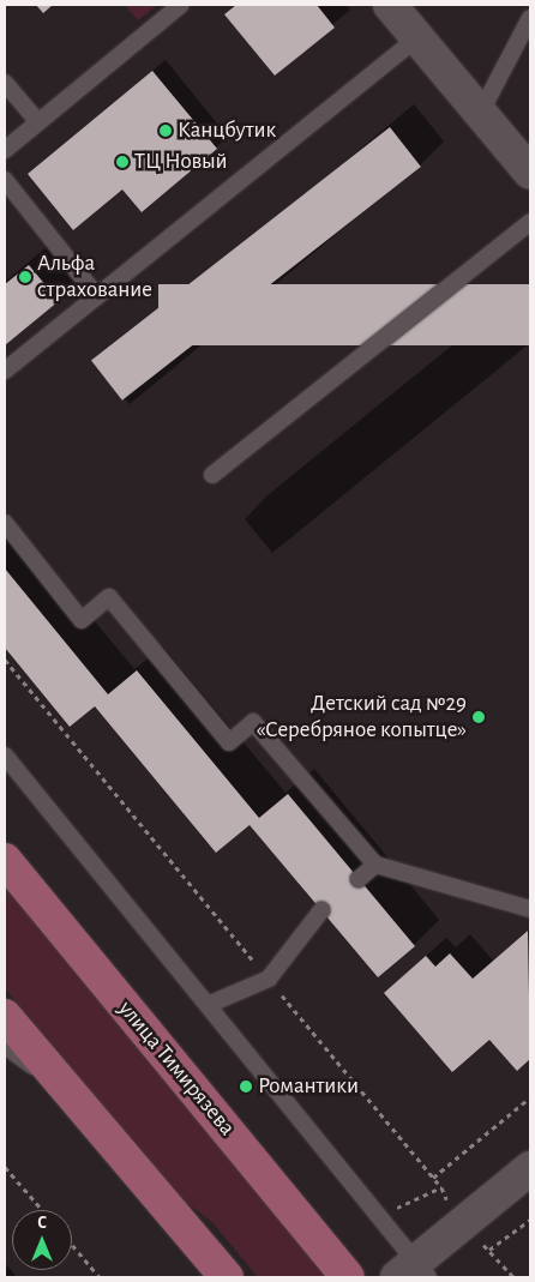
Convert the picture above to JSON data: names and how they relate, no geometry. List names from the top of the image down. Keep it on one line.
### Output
{"streets":{"main road":["улица Тимирязева"]},"places":["Канцбутик","ТЦ Новый","Альфа страхование","Детский сад №29 «Серебряное копытце»","Романтики"],"north":"top"}
